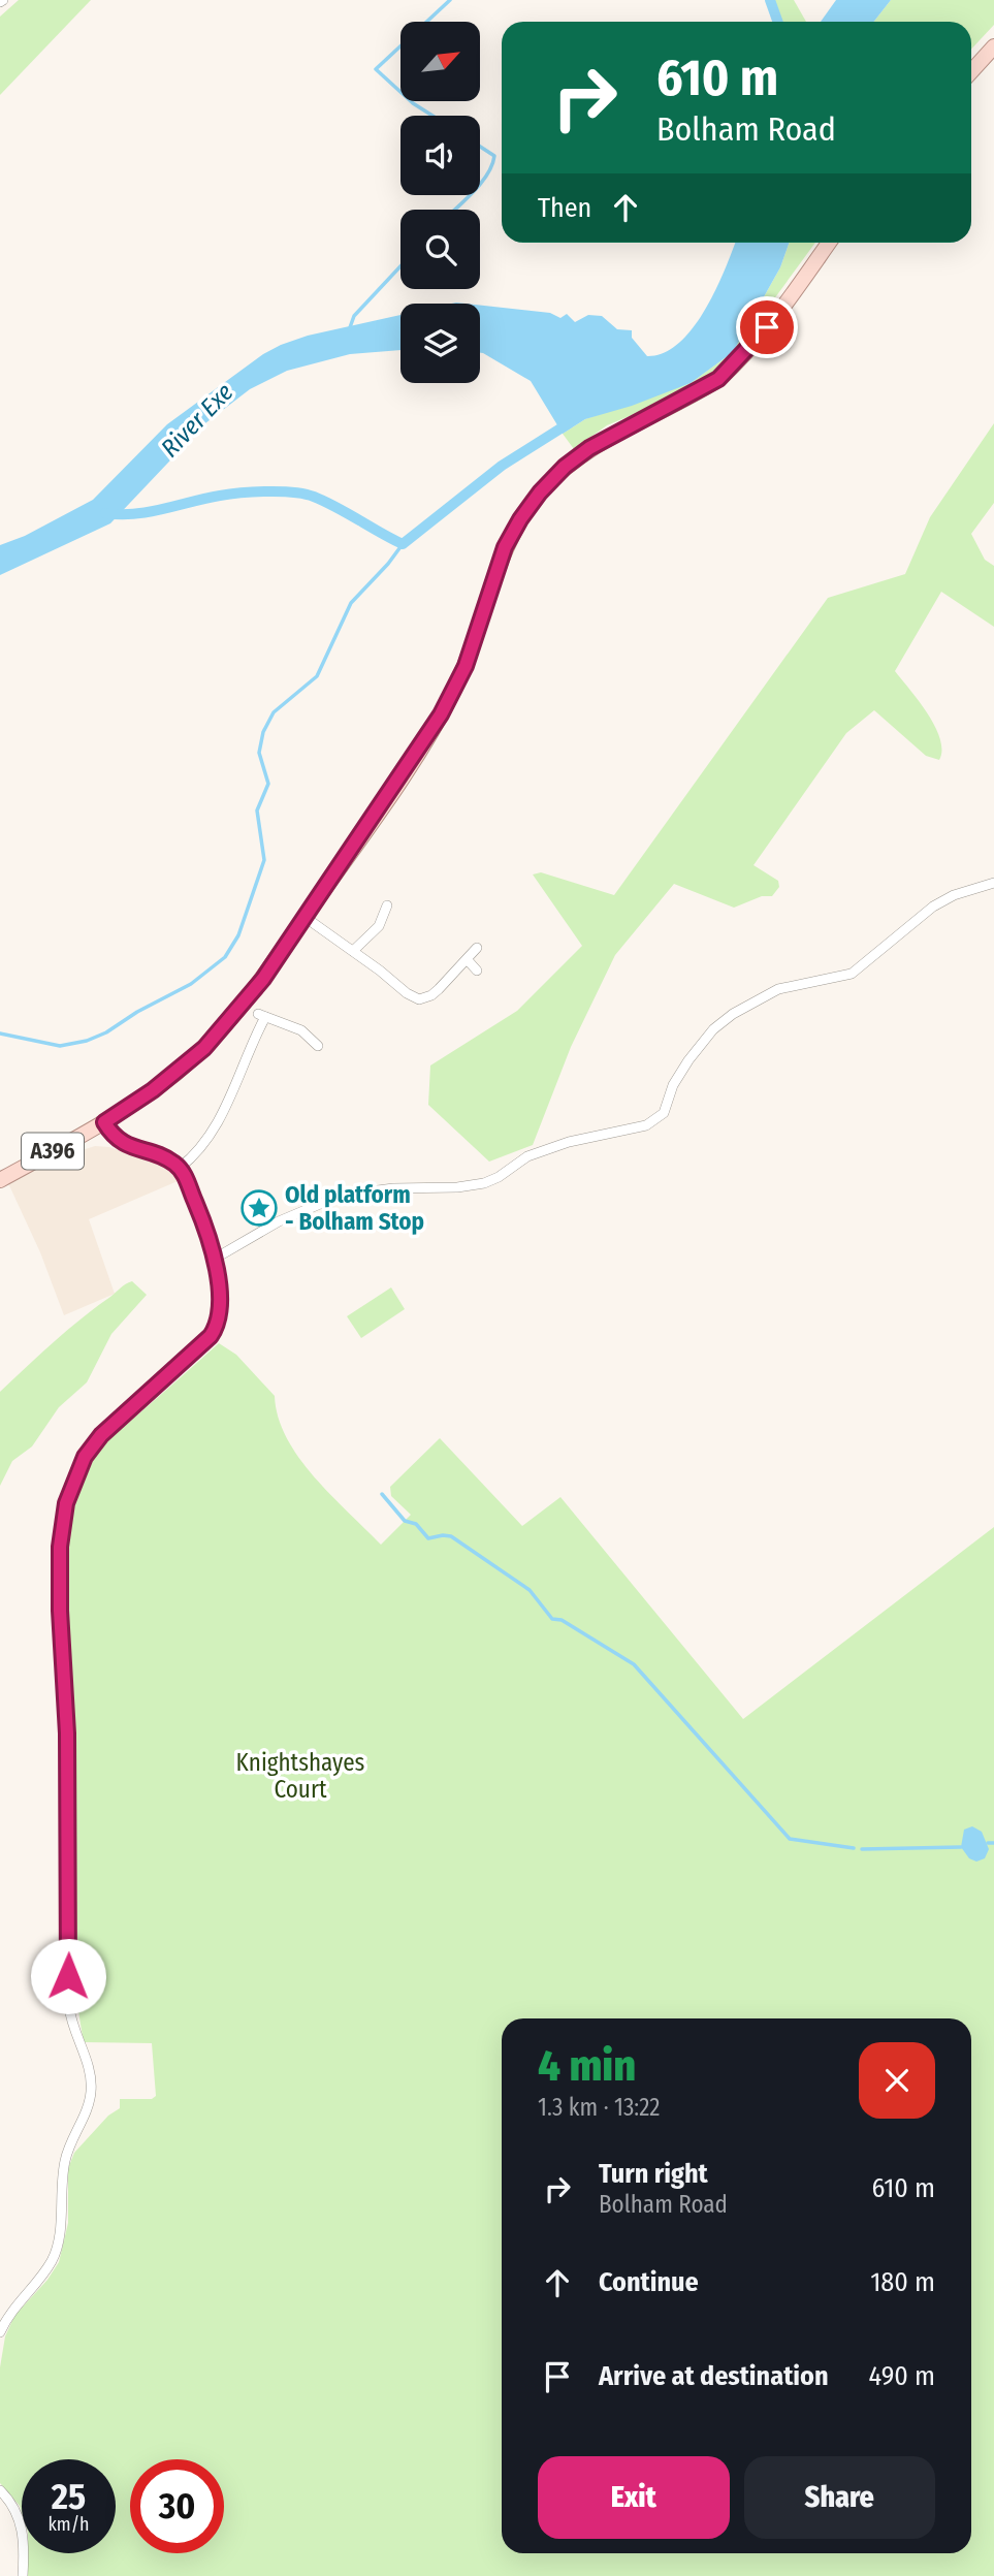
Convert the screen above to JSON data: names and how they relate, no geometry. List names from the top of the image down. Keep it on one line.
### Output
{"streets":{"main road":["A396"]},"water":["River Exe"],"parks":["Knightshayes Court"],"places":{"place":["Old platform - Bolham Stop"]},"north":"top right","page":{"turn":["610 m","Bolham Road"],"then":"Then","heading":["4 min","1.3 km · 13:22"],"list":[{"name":"Turn right","note":"Bolham Road","value":"610 m"},{"name":"Continue","value":"180 m"},{"name":"Arrive at destination","value":"490 m"}],"buttons":["Exit","Share"],"speed":"25 km/h","limit":"30"}}
